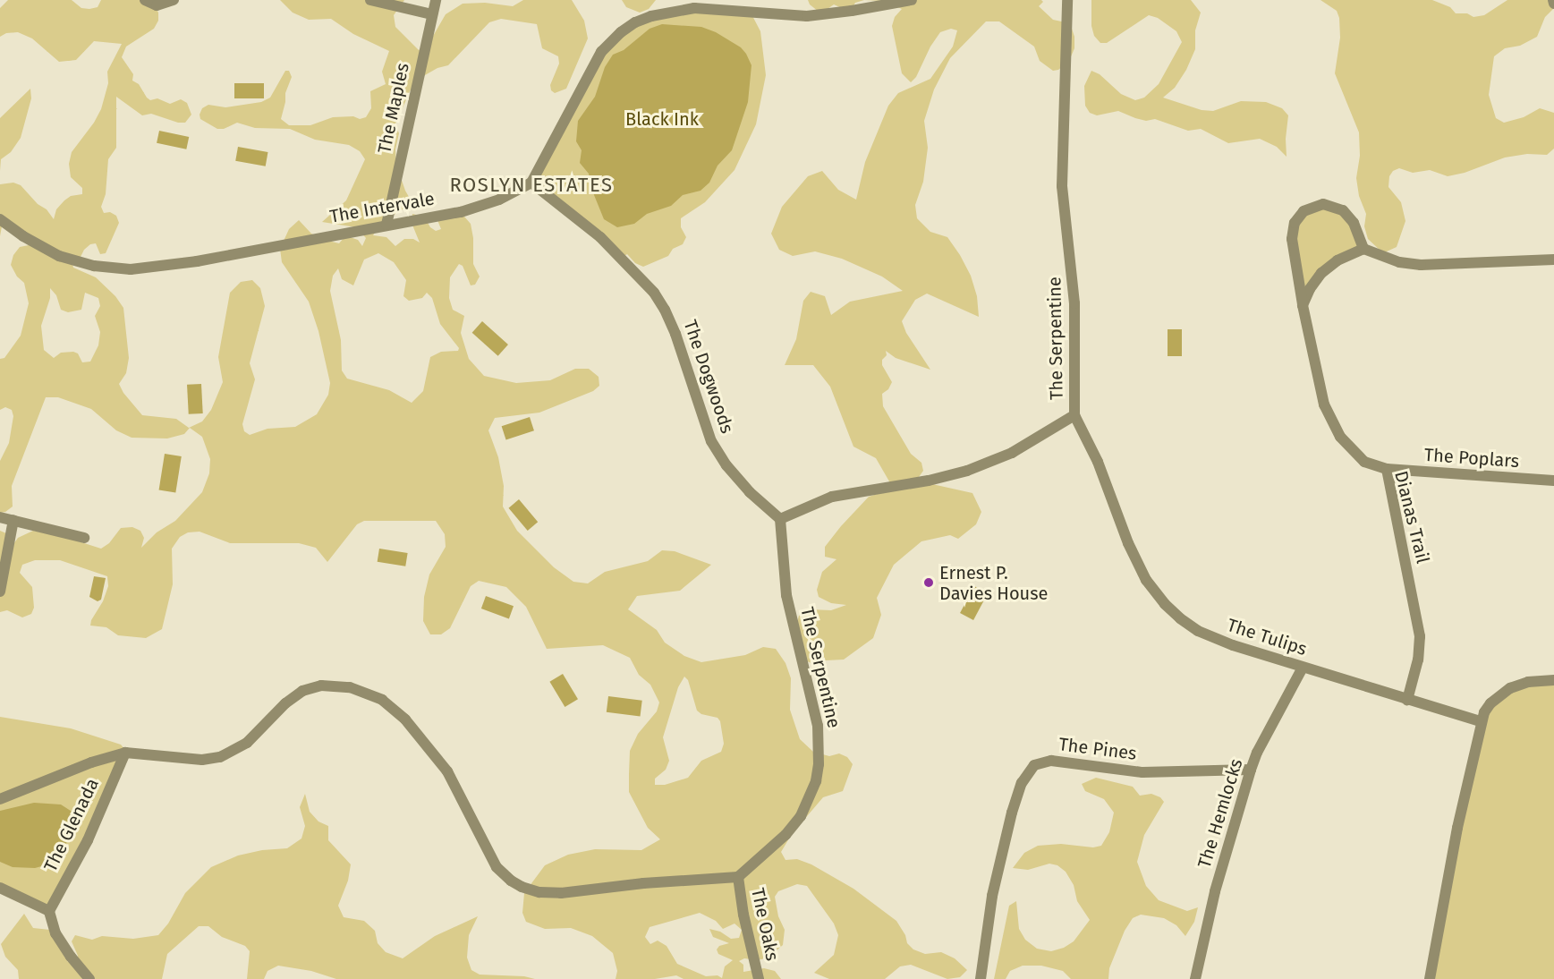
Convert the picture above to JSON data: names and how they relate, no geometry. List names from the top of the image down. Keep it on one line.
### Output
{"streets":{"street":["The Maples","The Intervale","The Serpentine","The Dogwoods","The Poplars","Dianas Trail","The Tulips","The Pines","The Hemlocks","The Glenada","The Oaks"]},"crossings":[["The Maples","The Intervale"],["The Intervale","The Dogwoods"],["The Serpentine","The Dogwoods"],["The Serpentine","The Tulips"],["The Serpentine","The Oaks"],["The Poplars","Dianas Trail"],["Dianas Trail","The Tulips"],["The Tulips","The Hemlocks"],["The Pines","The Hemlocks"]],"districts":["ROSLYN ESTATES"],"parks":["Black Ink"],"places":["Ernest P. Davies House"]}
